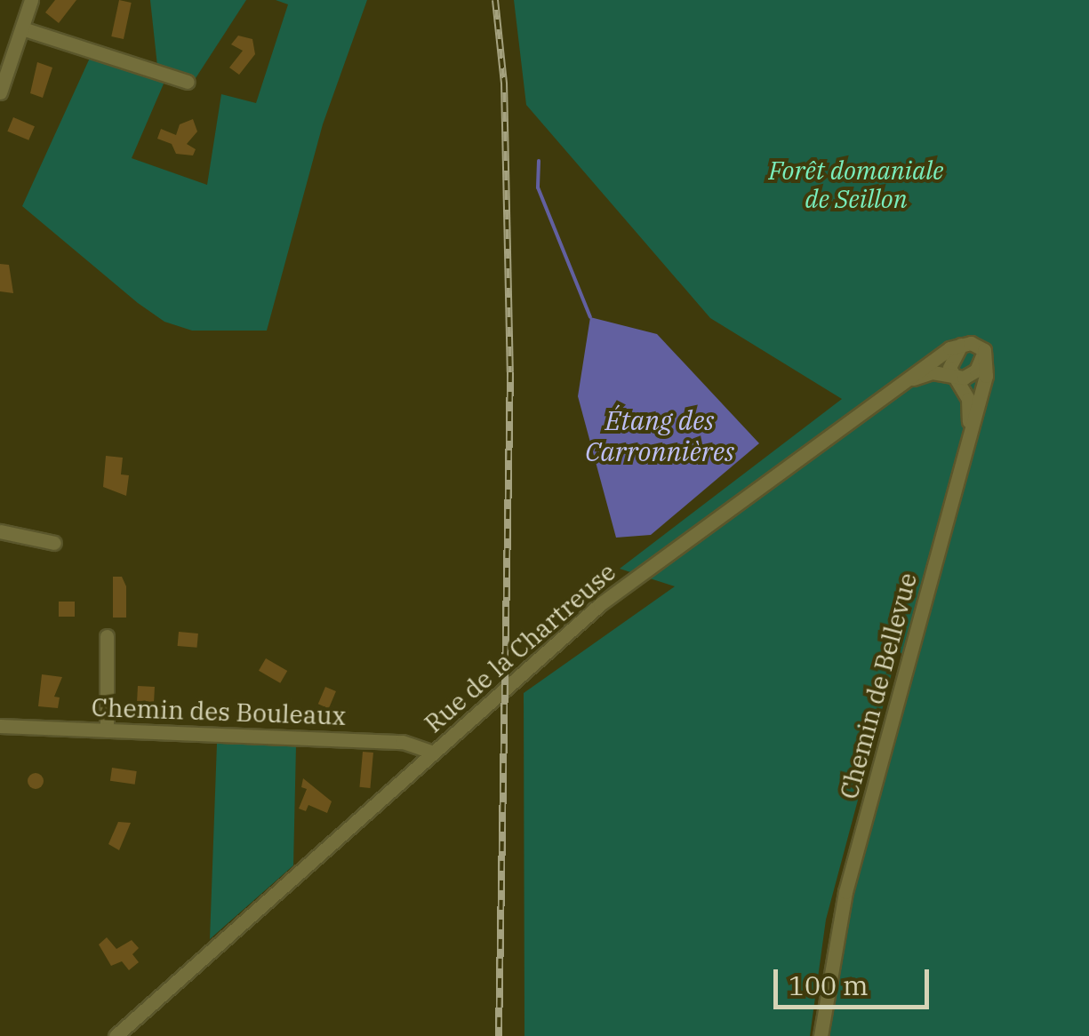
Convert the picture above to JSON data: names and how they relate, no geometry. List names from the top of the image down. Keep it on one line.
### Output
{"streets":{"street":["Rue de la Chartreuse","Chemin de Bellevue","Chemin des Bouleaux"]},"crossings":[["Rue de la Chartreuse","Chemin des Bouleaux"]],"water":["Étang des Carronnières"],"parks":["Forêt domaniale de Seillon"],"scale_bar":"100 m"}
